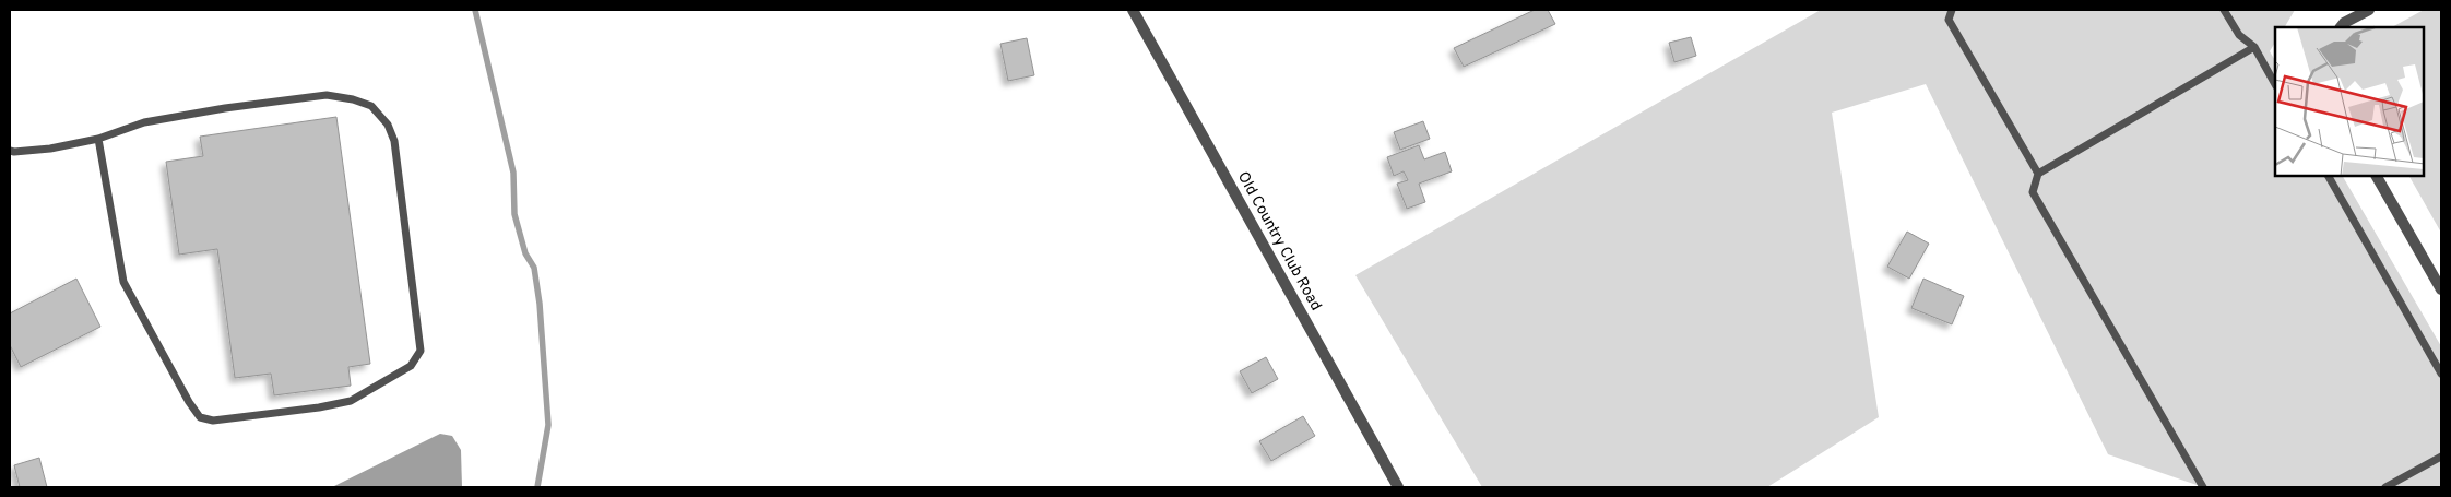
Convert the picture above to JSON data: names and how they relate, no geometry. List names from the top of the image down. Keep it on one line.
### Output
{"streets":{"street":["Old Country Club Road"]}}
